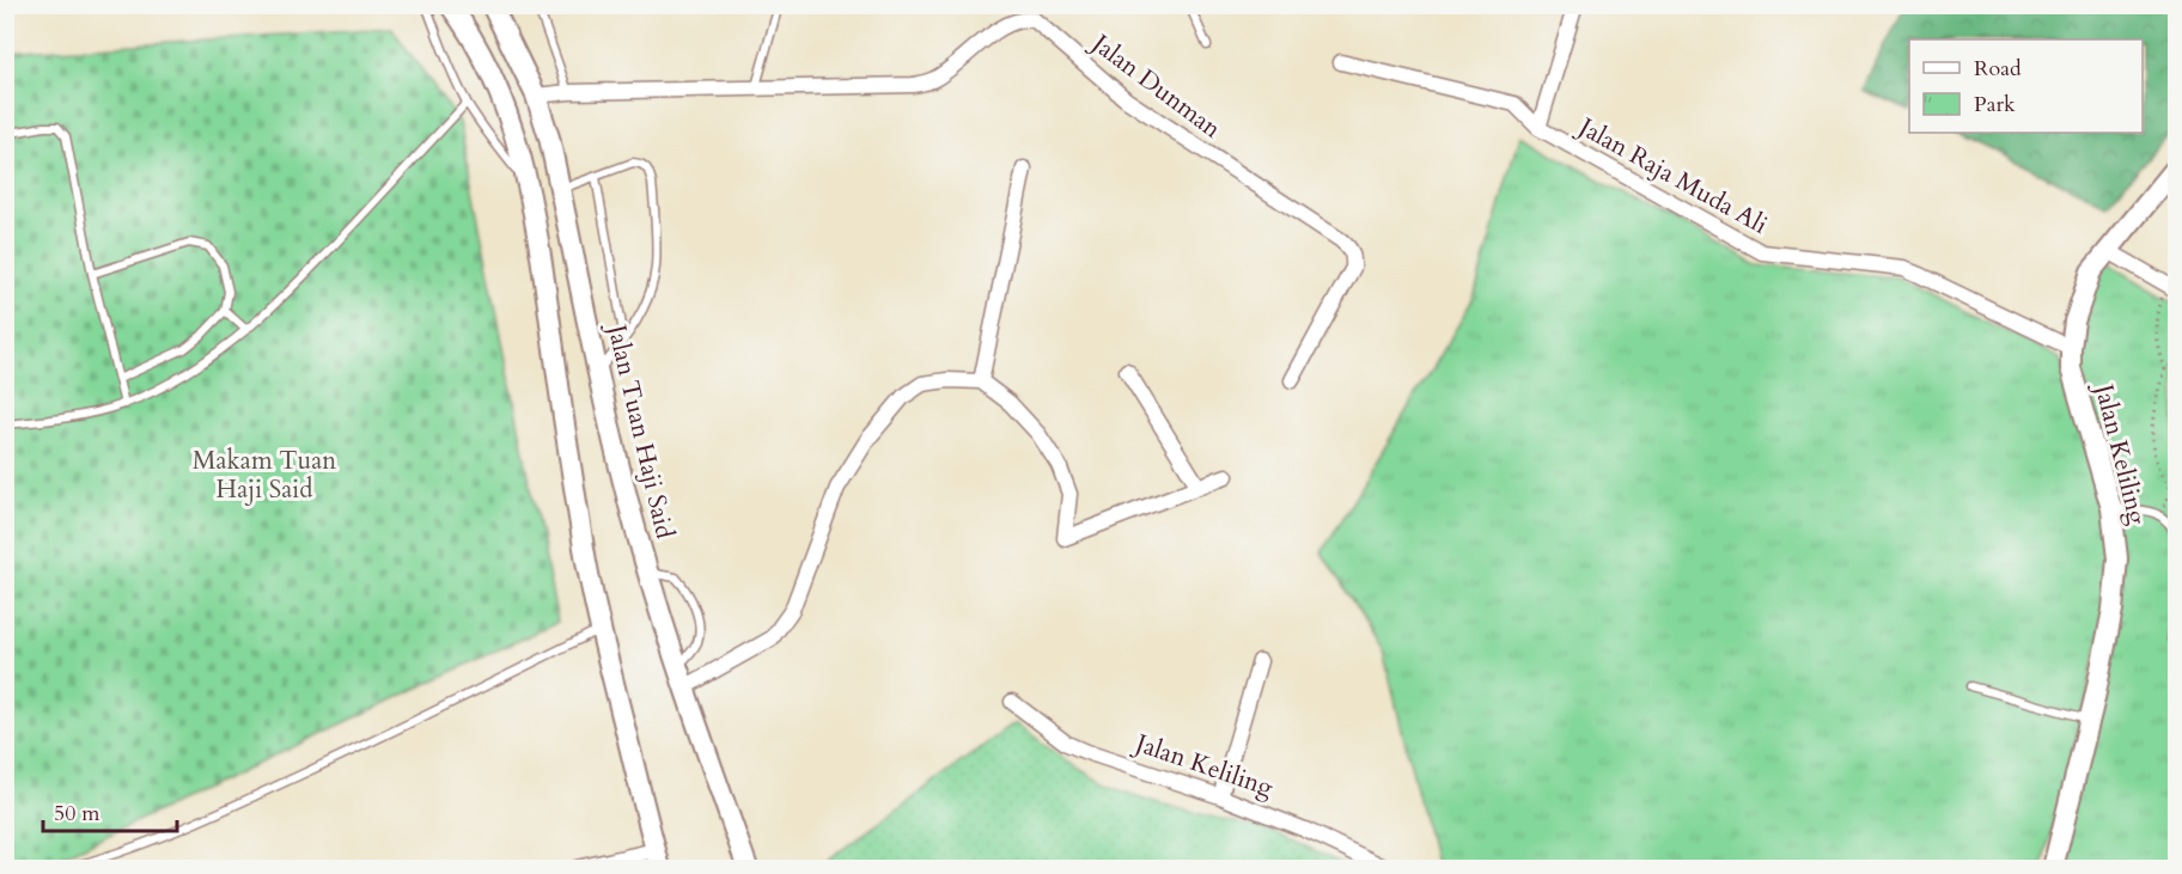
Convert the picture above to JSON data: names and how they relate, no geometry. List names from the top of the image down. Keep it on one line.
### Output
{"streets":{"main road":["Jalan Tuan Haji Said","Jalan Keliling"],"street":["Jalan Dunman","Jalan Raja Muda Ali"]},"crossings":[["Jalan Dunman","Jalan Tuan Haji Said"],["Jalan Raja Muda Ali","Jalan Keliling"]],"parks":["Makam Tuan Haji Said"],"legend":["Road","Park"],"scale_bar":"50 m"}
